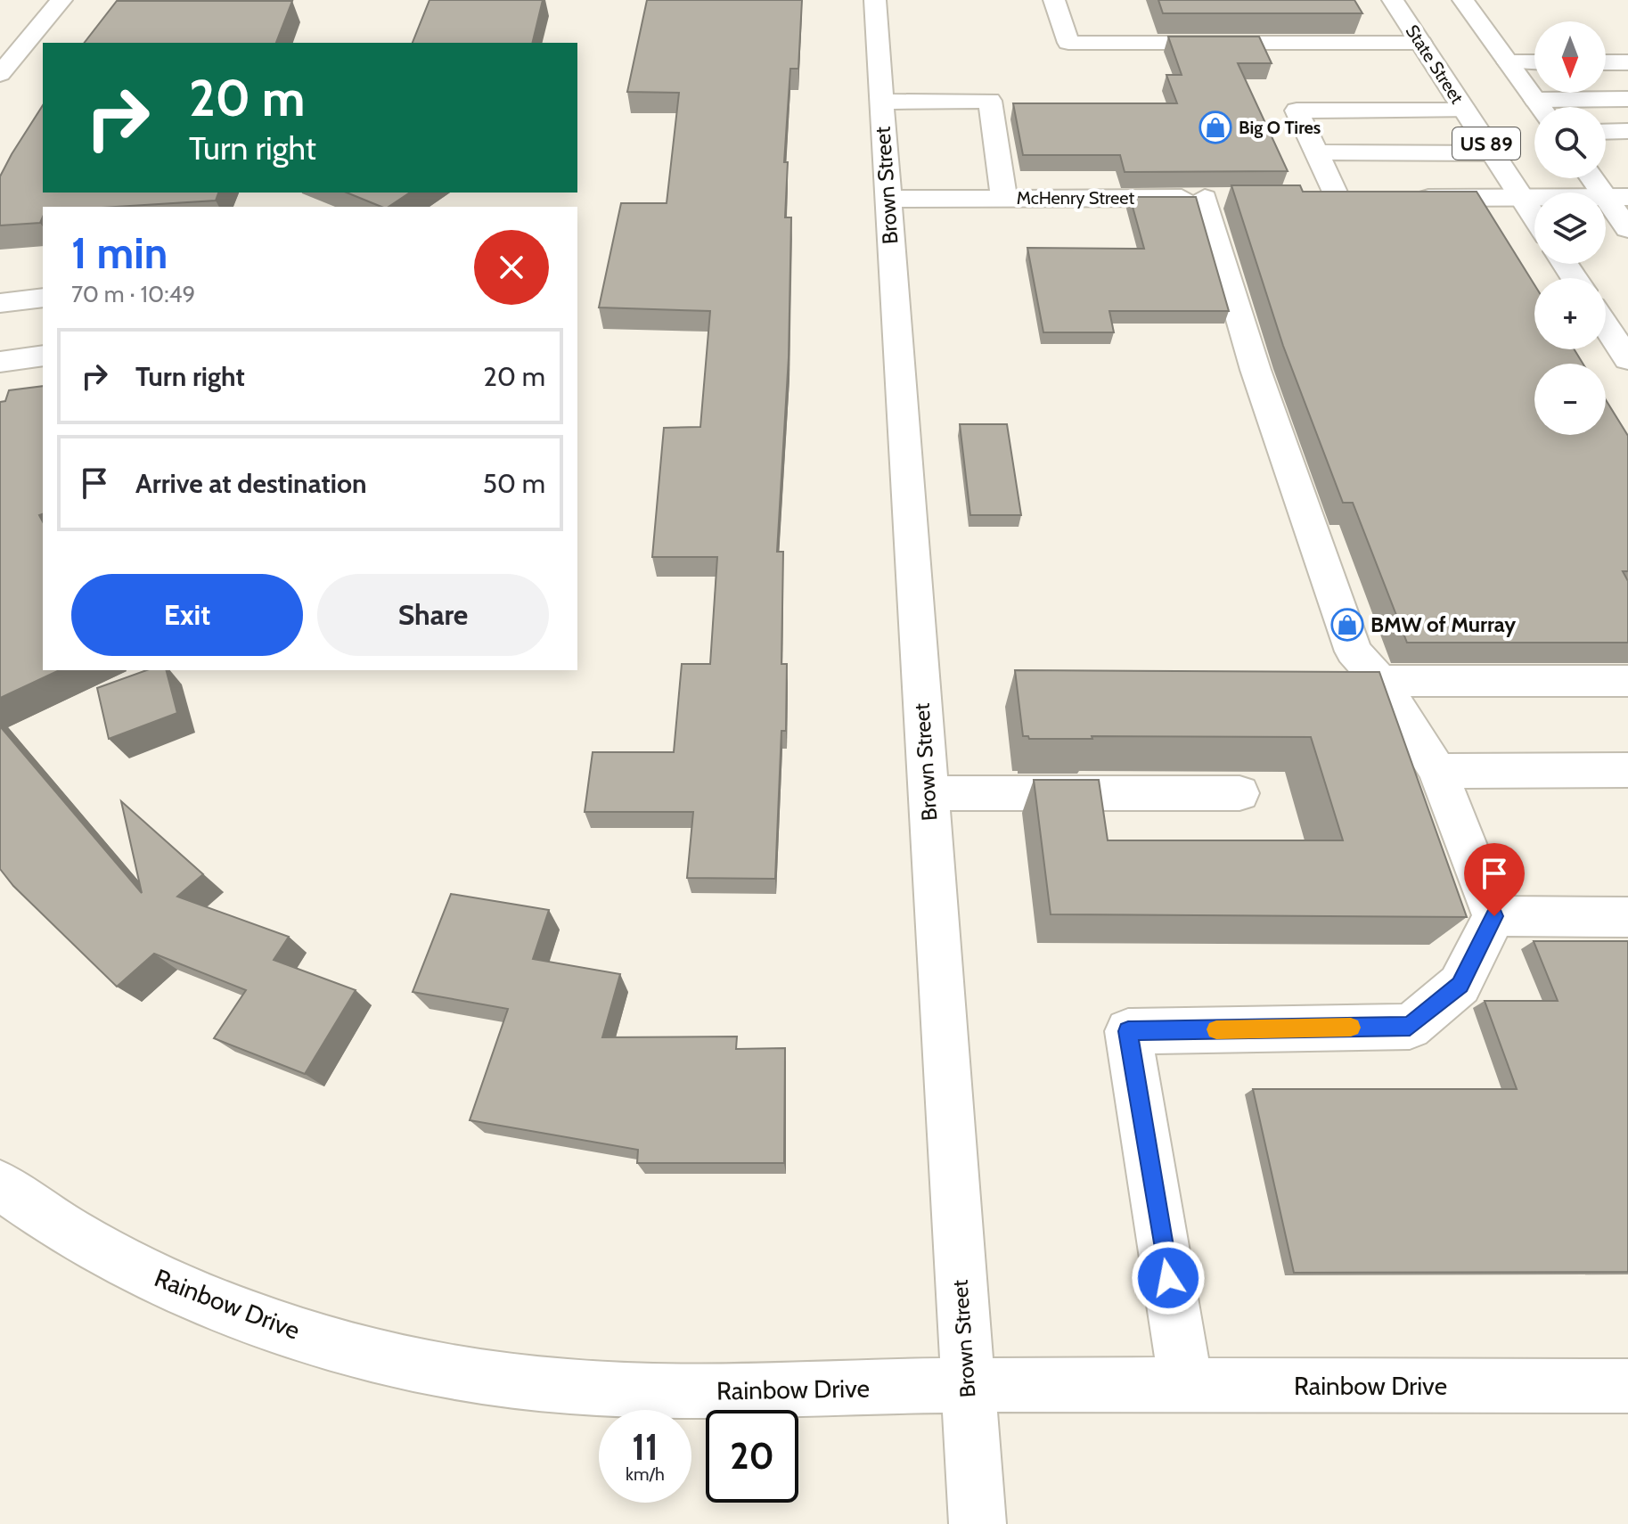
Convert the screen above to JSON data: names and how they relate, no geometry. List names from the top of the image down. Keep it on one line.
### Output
{"streets":{"street":["State Street","US 89","Brown Street","McHenry Street","Rainbow Drive"]},"crossings":[["Brown Street","McHenry Street"],["Brown Street","Rainbow Drive"]],"places":{"shop":["Big O Tires","BMW of Murray"]},"north":"bottom","page":{"map_buttons":["+","−"],"turn":["20 m","Turn right"],"heading":["1 min","70 m · 10:49"],"list":[{"name":"Turn right","value":"20 m"},{"name":"Arrive at destination","value":"50 m"}],"buttons":["Exit","Share"],"speed":"11 km/h","limit":"20"}}
